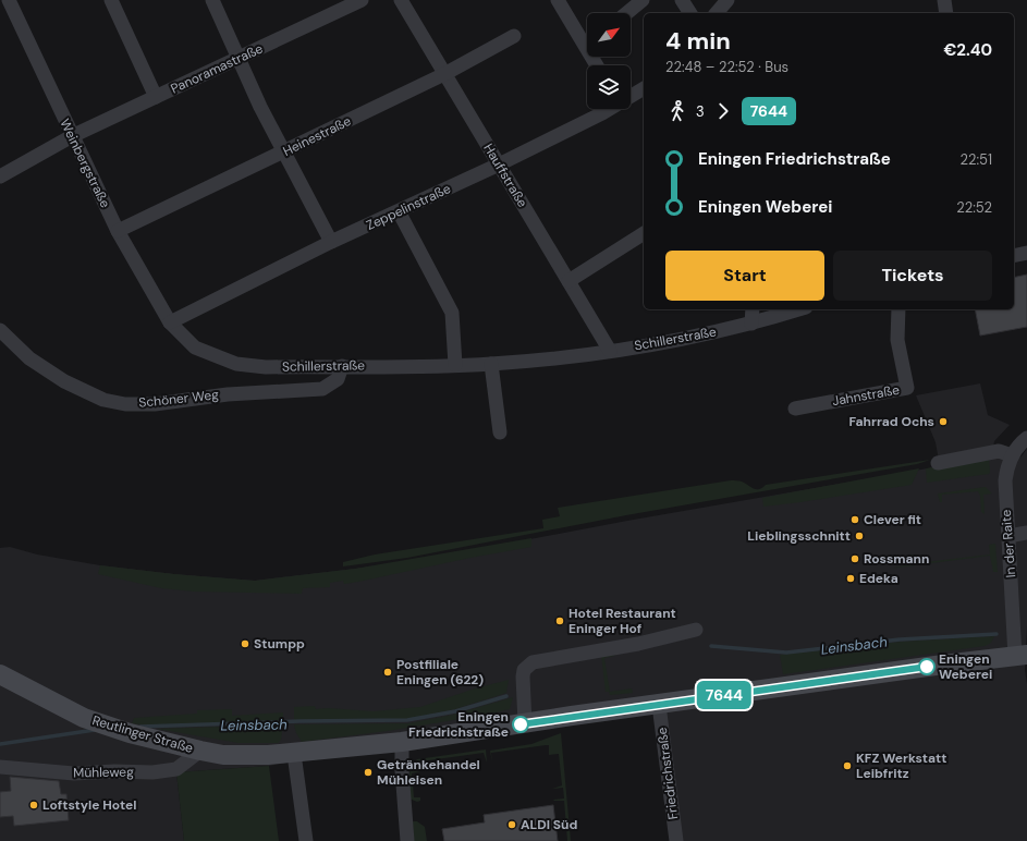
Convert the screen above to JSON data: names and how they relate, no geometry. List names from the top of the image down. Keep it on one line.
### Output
{"streets":{"main road":["Reutlinger Straße"],"street":["Panoramastraße","Heinestraße","Weinbergstraße","Hauffstraße","Zeppelinstraße","Schillerstraße","Jahnstraße","Schöner Weg","In der Raite","Mühleweg","Friedrichstraße"]},"crossings":[["Panoramastraße","Weinbergstraße"],["Heinestraße","Weinbergstraße"],["Heinestraße","Hauffstraße"],["Weinbergstraße","Zeppelinstraße"],["Weinbergstraße","Schillerstraße"],["Hauffstraße","Zeppelinstraße"],["Hauffstraße","Schillerstraße"],["Zeppelinstraße","Schillerstraße"],["Schillerstraße","Schöner Weg"],["In der Raite","Reutlinger Straße"],["Reutlinger Straße","Mühleweg"],["Reutlinger Straße","Friedrichstraße"]],"water":["Leinsbach"],"places":["Fahrrad Ochs","Clever fit","Lieblingsschnitt","Rossmann","Edeka","Hotel Restaurant Eninger Hof","Stumpp","Eningen Weberei","Postfiliale Eningen (622)","Eningen Friedrichstraße","KFZ Werkstatt Leibfritz","Getränkehandel Mühleisen","Loftstyle Hotel","ALDI Süd"],"lines":["bus line 7644"],"north":"top right","page":{"on_map":"7644","heading":["4 min","22:48 – 22:52 · Bus","€2.40"],"legs":["3","7644"],"list":[{"name":"Eningen Friedrichstraße","value":"22:51"},{"name":"Eningen Weberei","value":"22:52"}],"buttons":["Start","Tickets"]}}
